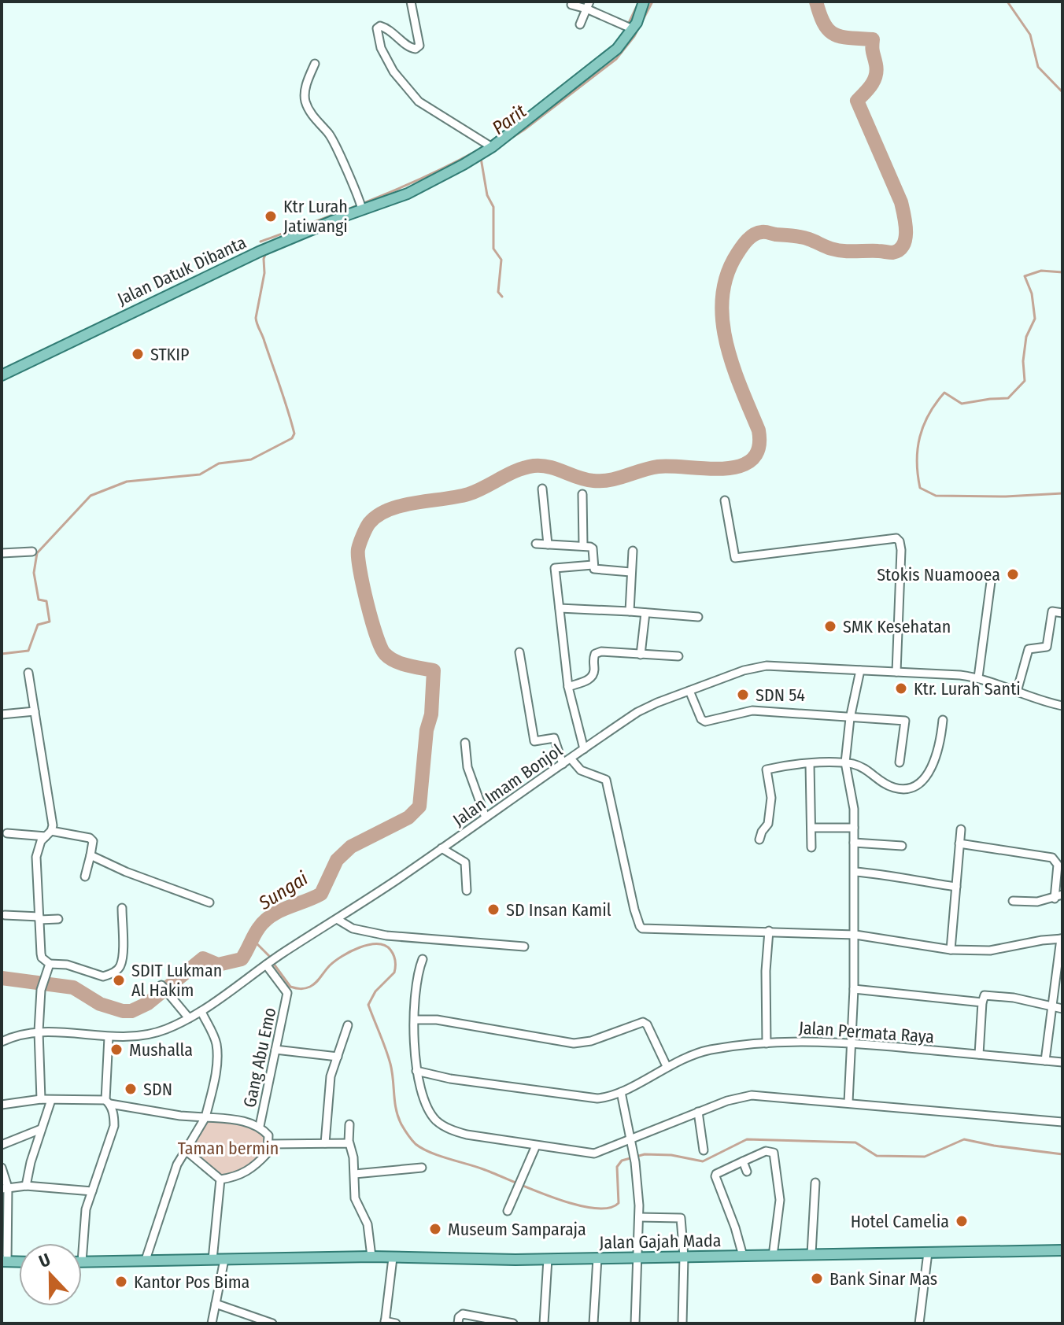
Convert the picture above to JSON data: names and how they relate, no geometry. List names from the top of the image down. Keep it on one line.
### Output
{"streets":{"main road":["Jalan Datuk Dibanta","Jalan Gajah Mada"],"street":["Jalan Imam Bonjol","Jalan Permata Raya","Gang Abu Emo"]},"crossings":[["Jalan Imam Bonjol","Gang Abu Emo"]],"water":["Parit","Sungai"],"parks":["Taman bermin"],"places":["Ktr Lurah Jatiwangi","STKIP","Stokis Nuamooea","SMK Kesehatan","Ktr. Lurah Santi","SDN 54","SD Insan Kamil","SDIT Lukman Al Hakim","Mushalla","SDN","Hotel Camelia","Museum Samparaja","Bank Sinar Mas","Kantor Pos Bima"],"north":"top"}
